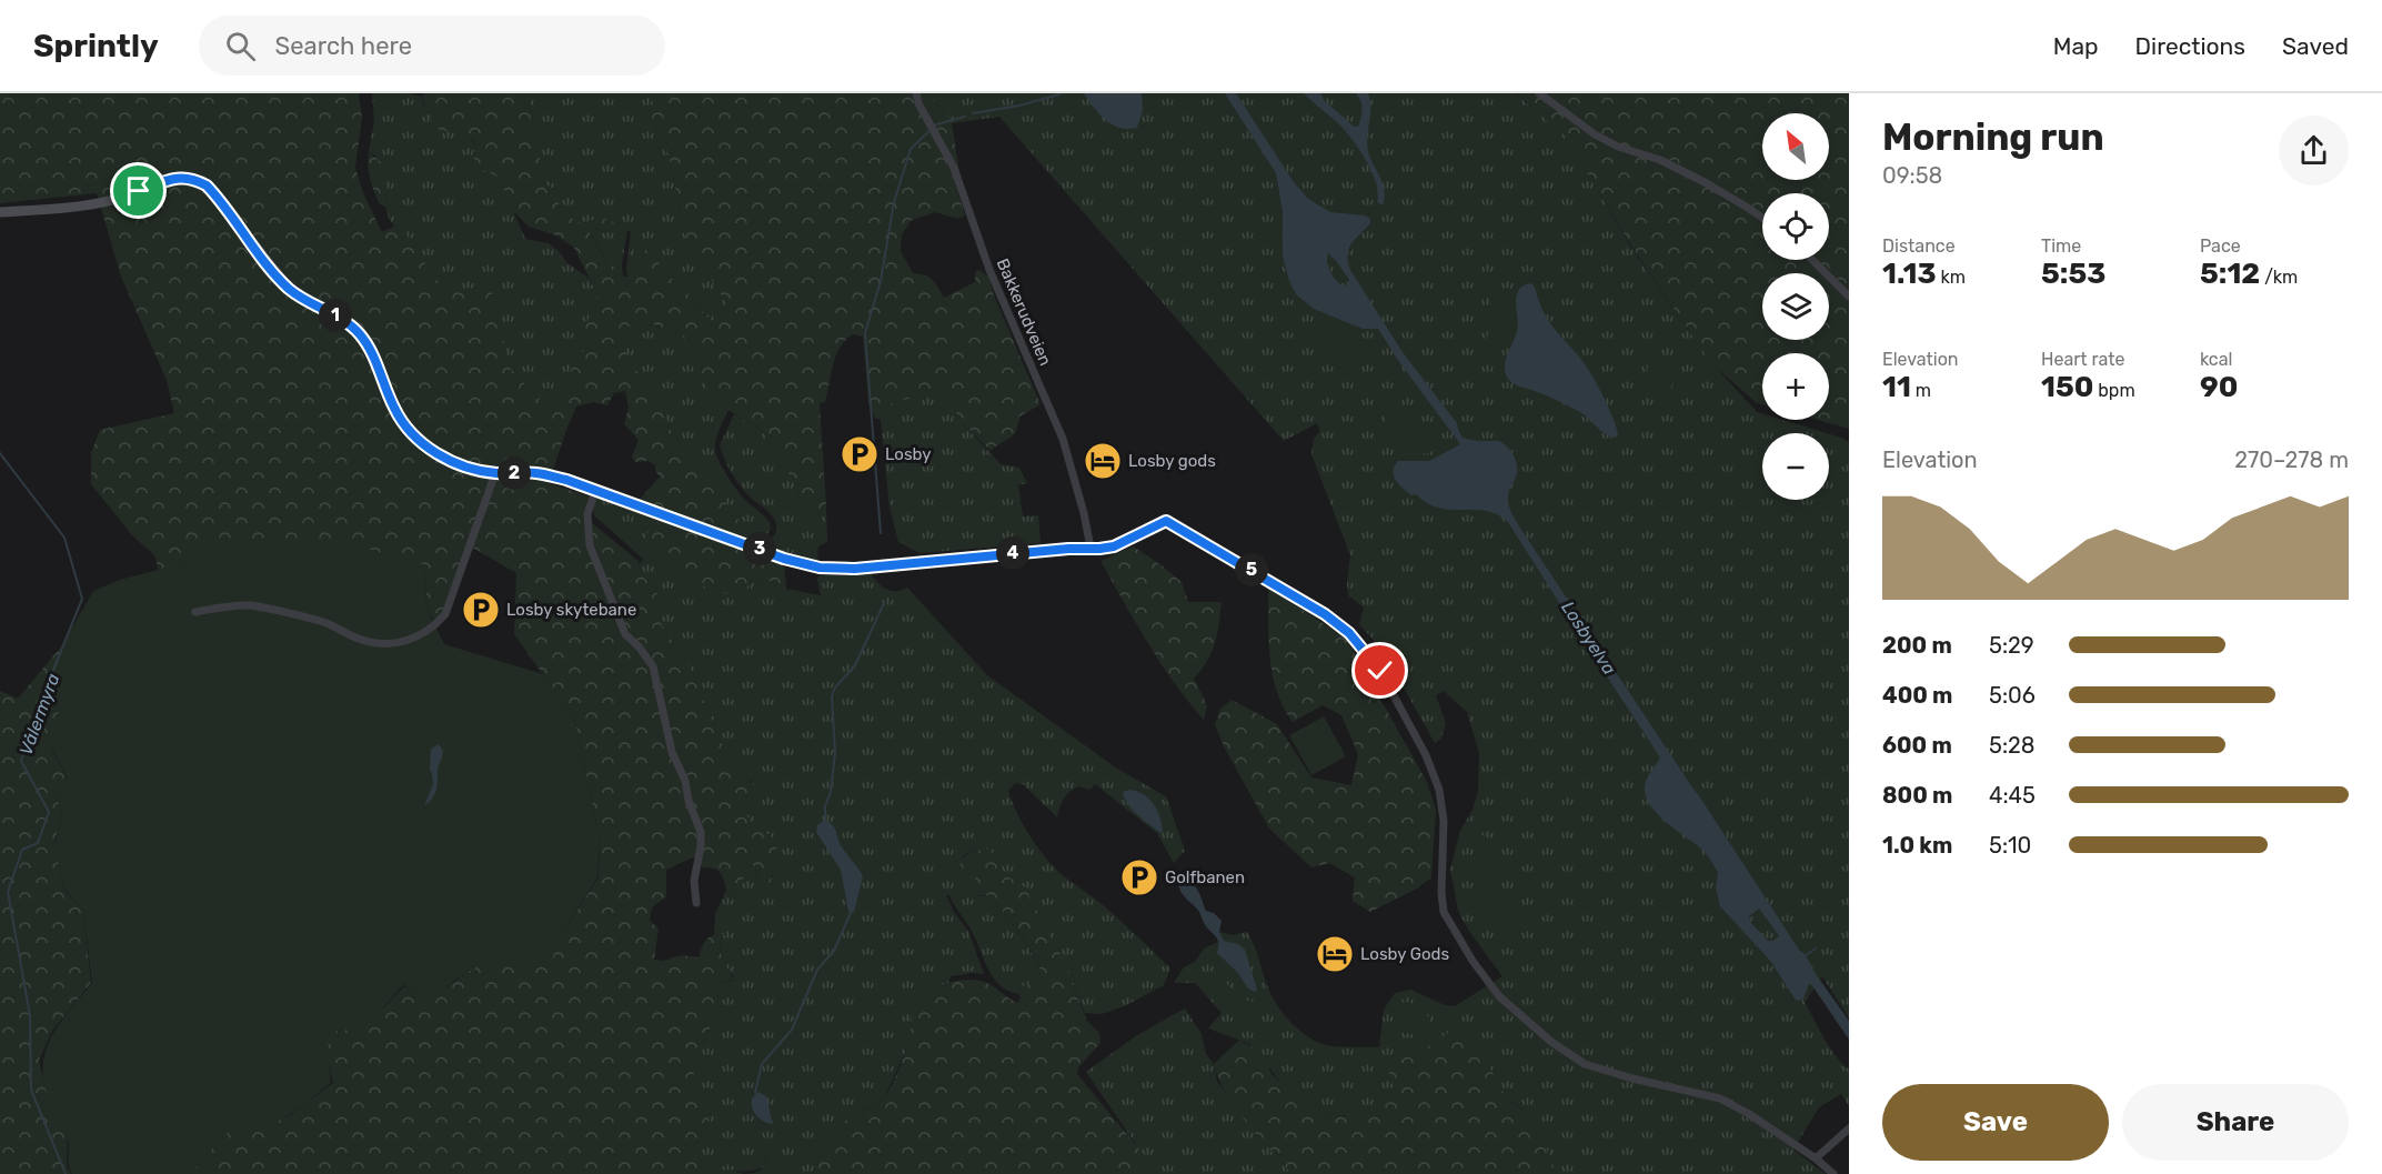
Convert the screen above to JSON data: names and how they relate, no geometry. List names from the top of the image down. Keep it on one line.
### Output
{"streets":{"street":["Bakkerudveien"]},"water":["Losbyelva","Vålermyra"],"places":{"parking":["Losby","Losby skytebane","Golfbanen"],"hotel":["Losby gods","Losby Gods"]},"north":"top left","page":{"header":"Sprintly","search":"Search here","nav":["Map","Directions","Saved"],"heading":["Morning run","09:58"],"map_buttons":["+","−"],"stats":[["Distance","1.13 km"],["Time","5:53"],["Pace","5:12 /km"],["Elevation","11 m"],["Heart rate","150 bpm"],["kcal","90"]],"pins":["1","2","3","4","5"],"chart":["Elevation","270–278 m"],"list":[{"name":"200 m","note":"5:29"},{"name":"400 m","note":"5:06"},{"name":"600 m","note":"5:28"},{"name":"800 m","note":"4:45"},{"name":"1.0 km","note":"5:10"}],"buttons":["Save","Share"]}}
